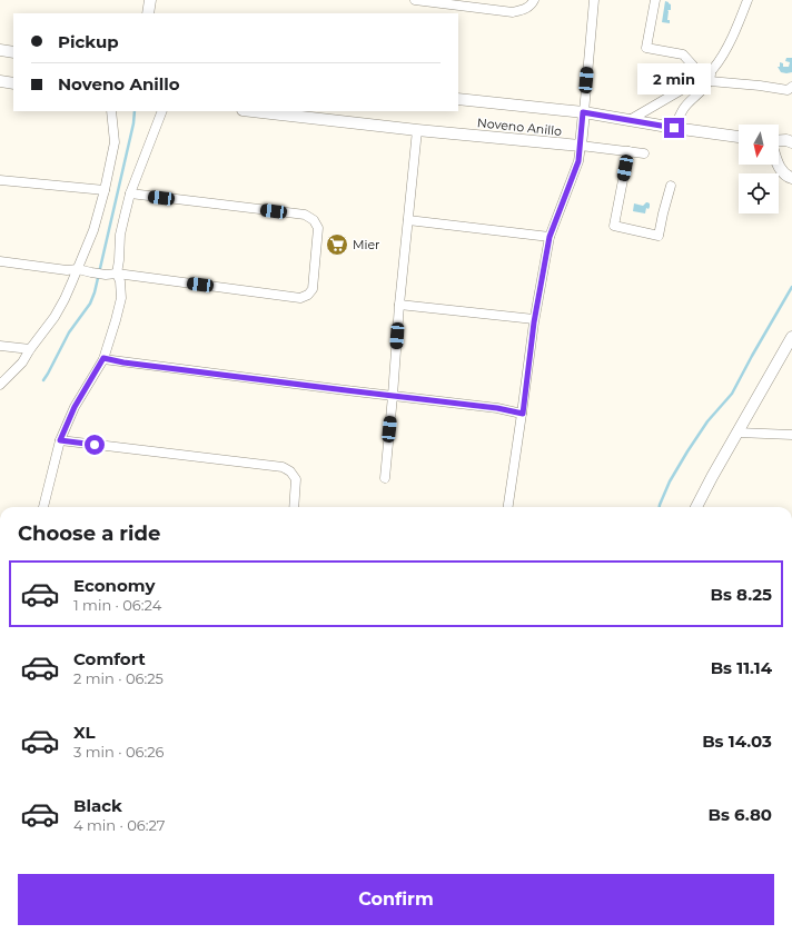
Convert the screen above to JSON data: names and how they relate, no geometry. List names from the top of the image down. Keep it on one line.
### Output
{"streets":{"street":["Noveno Anillo"]},"places":{"supermarket":["Mier"]},"north":"bottom","page":{"banner":["Pickup","Noveno Anillo"],"bubble":"2 min","heading":"Choose a ride","list":[{"name":"Economy","note":"1 min · 06:24","value":"Bs 8.25"},{"name":"Comfort","note":"2 min · 06:25","value":"Bs 11.14"},{"name":"XL","note":"3 min · 06:26","value":"Bs 14.03"},{"name":"Black","note":"4 min · 06:27","value":"Bs 6.80"}],"buttons":"Confirm"}}
